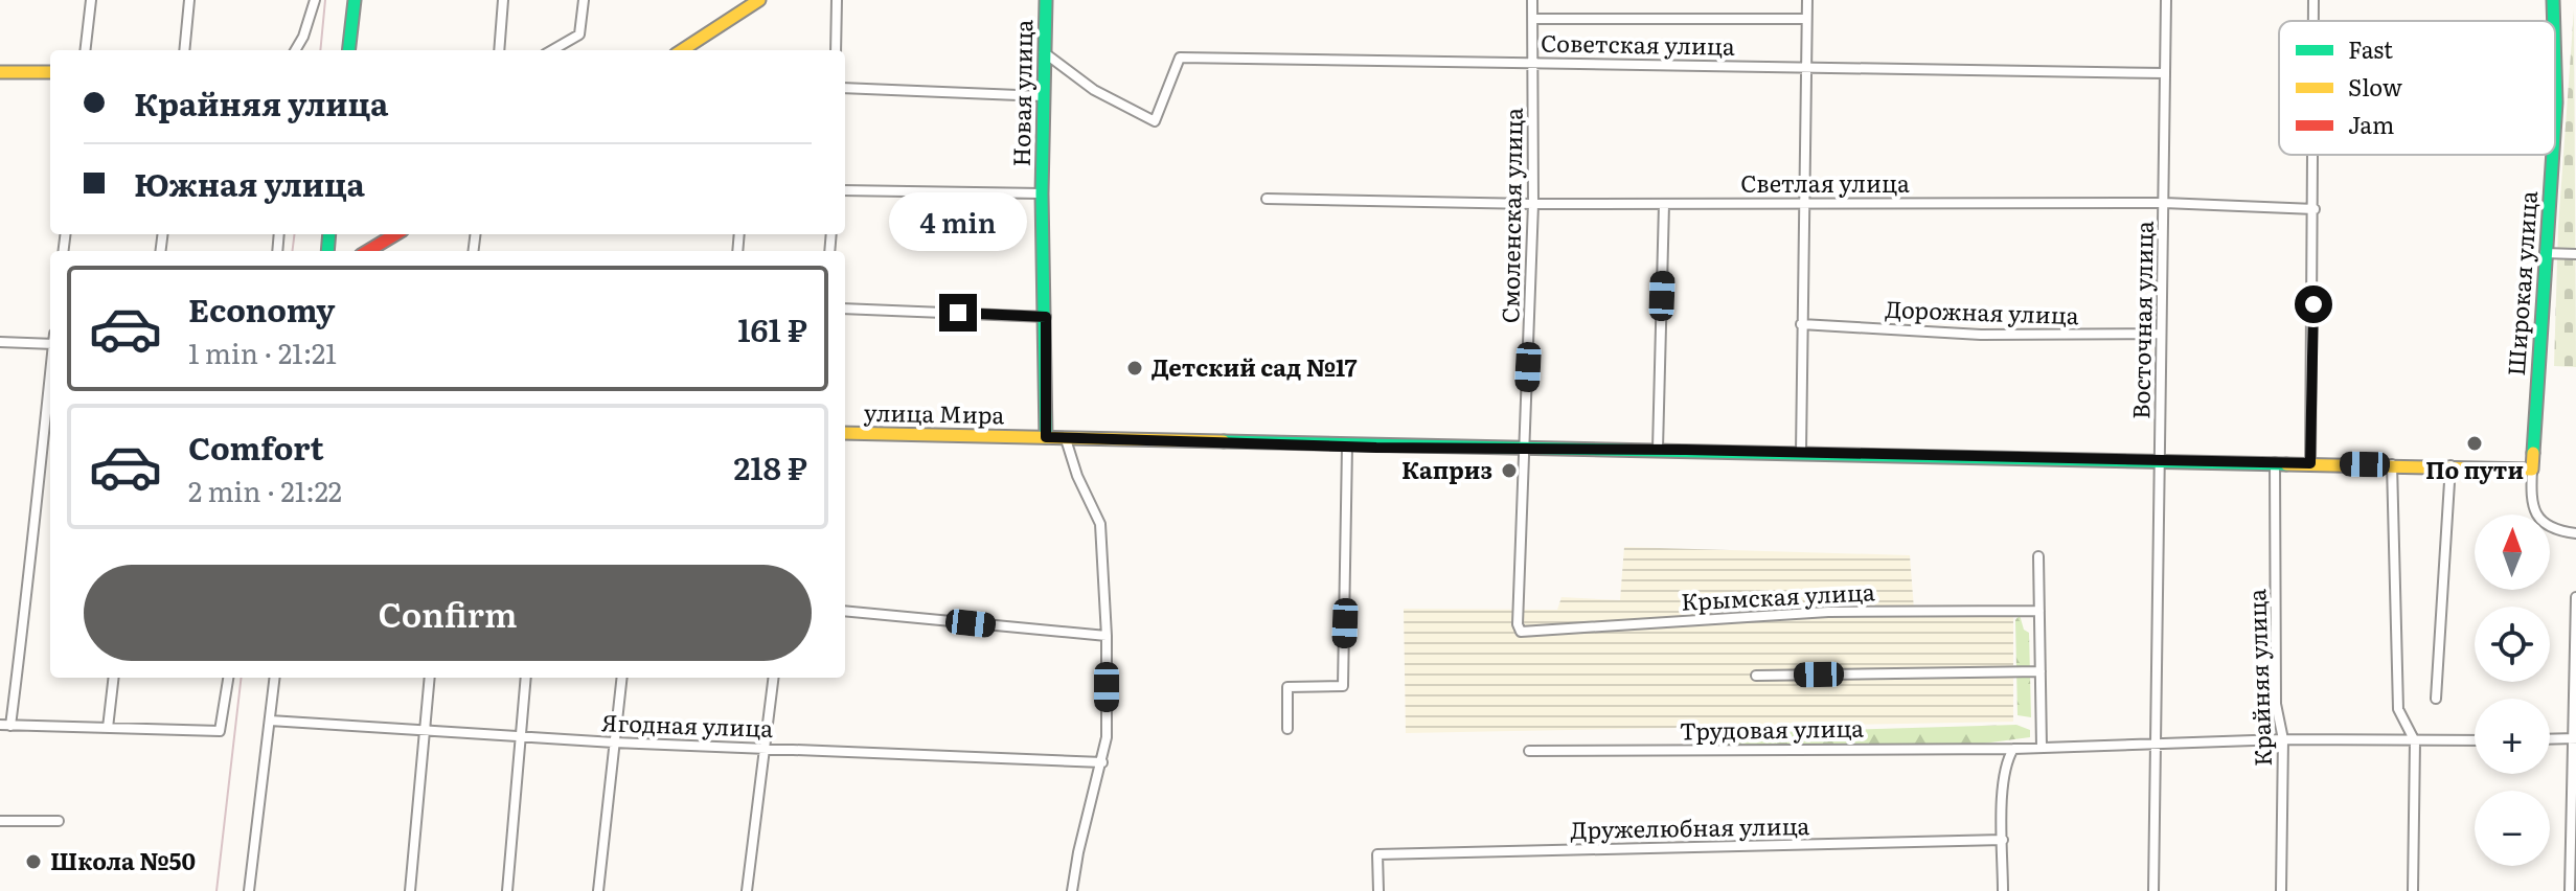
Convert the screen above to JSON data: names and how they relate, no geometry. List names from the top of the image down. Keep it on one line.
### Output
{"streets":{"street":["Советская улица","Новая улица","Светлая улица","Смоленская улица","Широкая улица","Дорожная улица","Восточная улица","улица Мира","Крымская улица","Крайняя улица","Ягодная улица","Трудовая улица","Дружелюбная улица"]},"crossings":[["Советская улица","Новая улица"],["Советская улица","Смоленская улица"],["Советская улица","Восточная улица"],["Новая улица","улица Мира"],["Светлая улица","Смоленская улица"],["Светлая улица","Восточная улица"],["Смоленская улица","улица Мира"],["Смоленская улица","Крымская улица"],["Широкая улица","улица Мира"],["Дорожная улица","Восточная улица"],["Восточная улица","улица Мира"],["улица Мира","Крайняя улица"]],"places":["Детский сад №17","По пути","Каприз","Школа №50"],"legend":["Fast","Slow","Jam"],"north":"top","page":{"banner":["Крайняя улица","Южная улица"],"bubble":"4 min","list":[{"name":"Economy","note":"1 min · 21:21","value":"161 ₽"},{"name":"Comfort","note":"2 min · 21:22","value":"218 ₽"}],"map_buttons":["+","−"],"buttons":"Confirm"}}
